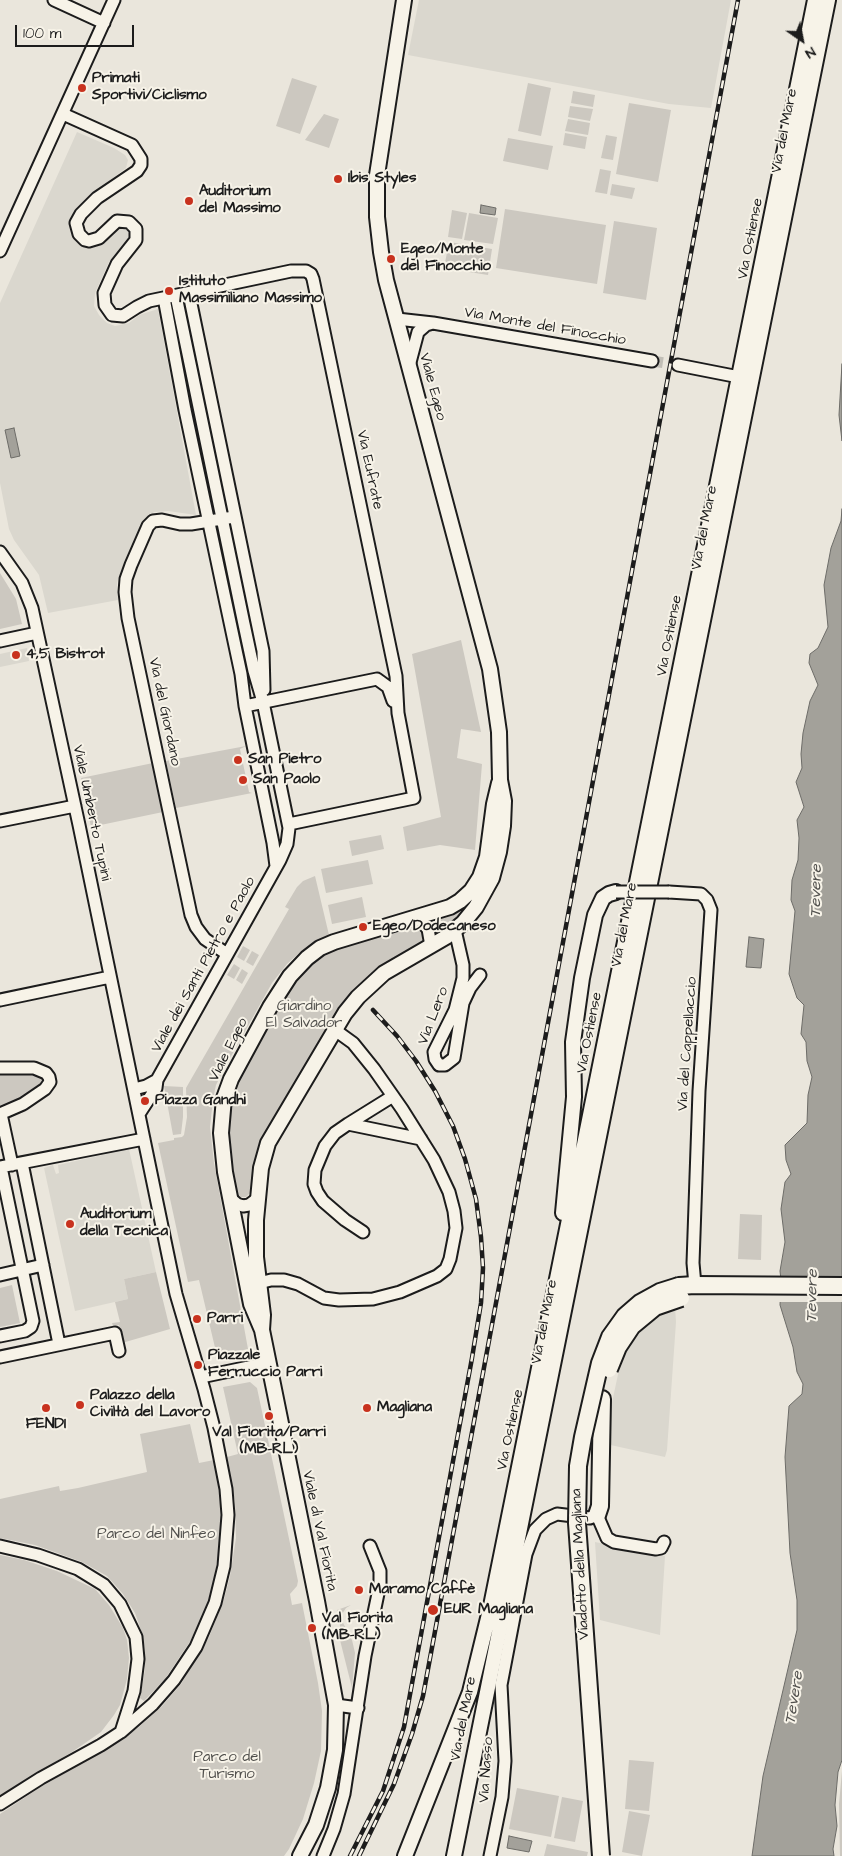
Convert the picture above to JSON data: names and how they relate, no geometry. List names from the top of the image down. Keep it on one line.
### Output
{"streets":{"highway":["Viadotto della Magliana"],"main road":["Via del Mare","Via Ostiense","Viale Egeo","Viale di Val Fiorita"],"street":["Via Monte del Finocchio","Via Eufrate","Via del Giordano","Viale Umberto Tupini","Viale dei Santi Pietro e Paolo","Via Lero","Via del Cappellaccio","Via Nasso"]},"crossings":[["Via del Mare","Via Nasso"],["Via Monte del Finocchio","Viale Egeo"],["Viale Egeo","Via Lero"],["Viale Egeo","Viale di Val Fiorita"],["Via del Giordano","Viale dei Santi Pietro e Paolo"],["Via del Cappellaccio","Viadotto della Magliana"]],"water":["Tevere"],"parks":["Giardino El Salvador","Parco del Ninfeo","Parco del Turismo"],"places":["Primati Sportivi/Ciclismo","Ibis Styles","Auditorium del Massimo","Egeo/Monte del Finocchio","Istituto Massimiliano Massimo","4,5 Bistrot","San Pietro","San Paolo","Egeo/Dodecaneso","Piazza Gandhi","Auditorium della Tecnica","Parri","Piazzale Ferruccio Parri","Palazzo della Civiltà del Lavoro","FENDI","Magliana","Val Fiorita/Parri (MB-RL)","Maramo Caffè","EUR Magliana","Val Fiorita (MB-RL)"],"scale_bar":"100 m","north":"bottom right"}
